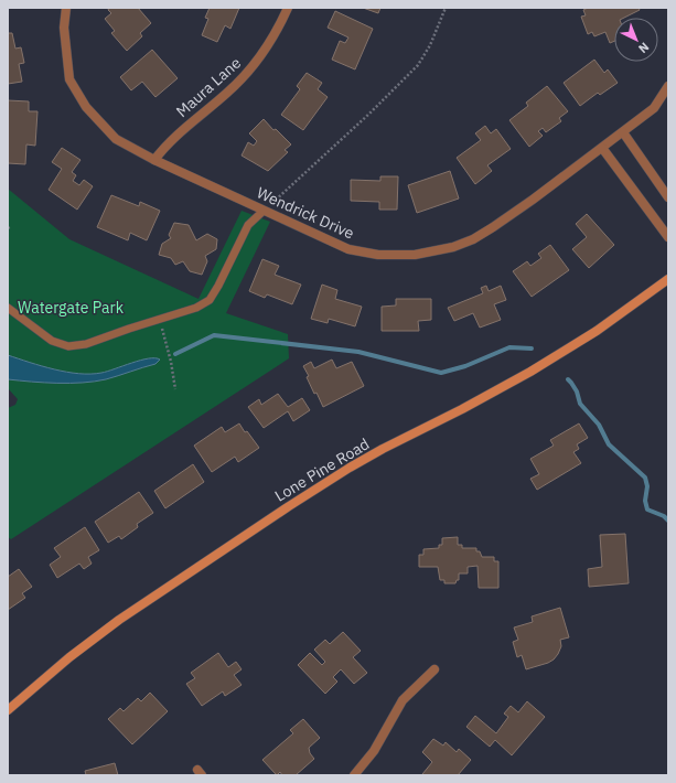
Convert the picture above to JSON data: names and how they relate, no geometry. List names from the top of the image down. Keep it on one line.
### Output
{"streets":{"street":["Maura Lane","Wendrick Drive","Lone Pine Road"]},"crossings":[["Maura Lane","Wendrick Drive"]],"parks":["Watergate Park"],"north":"bottom right"}
